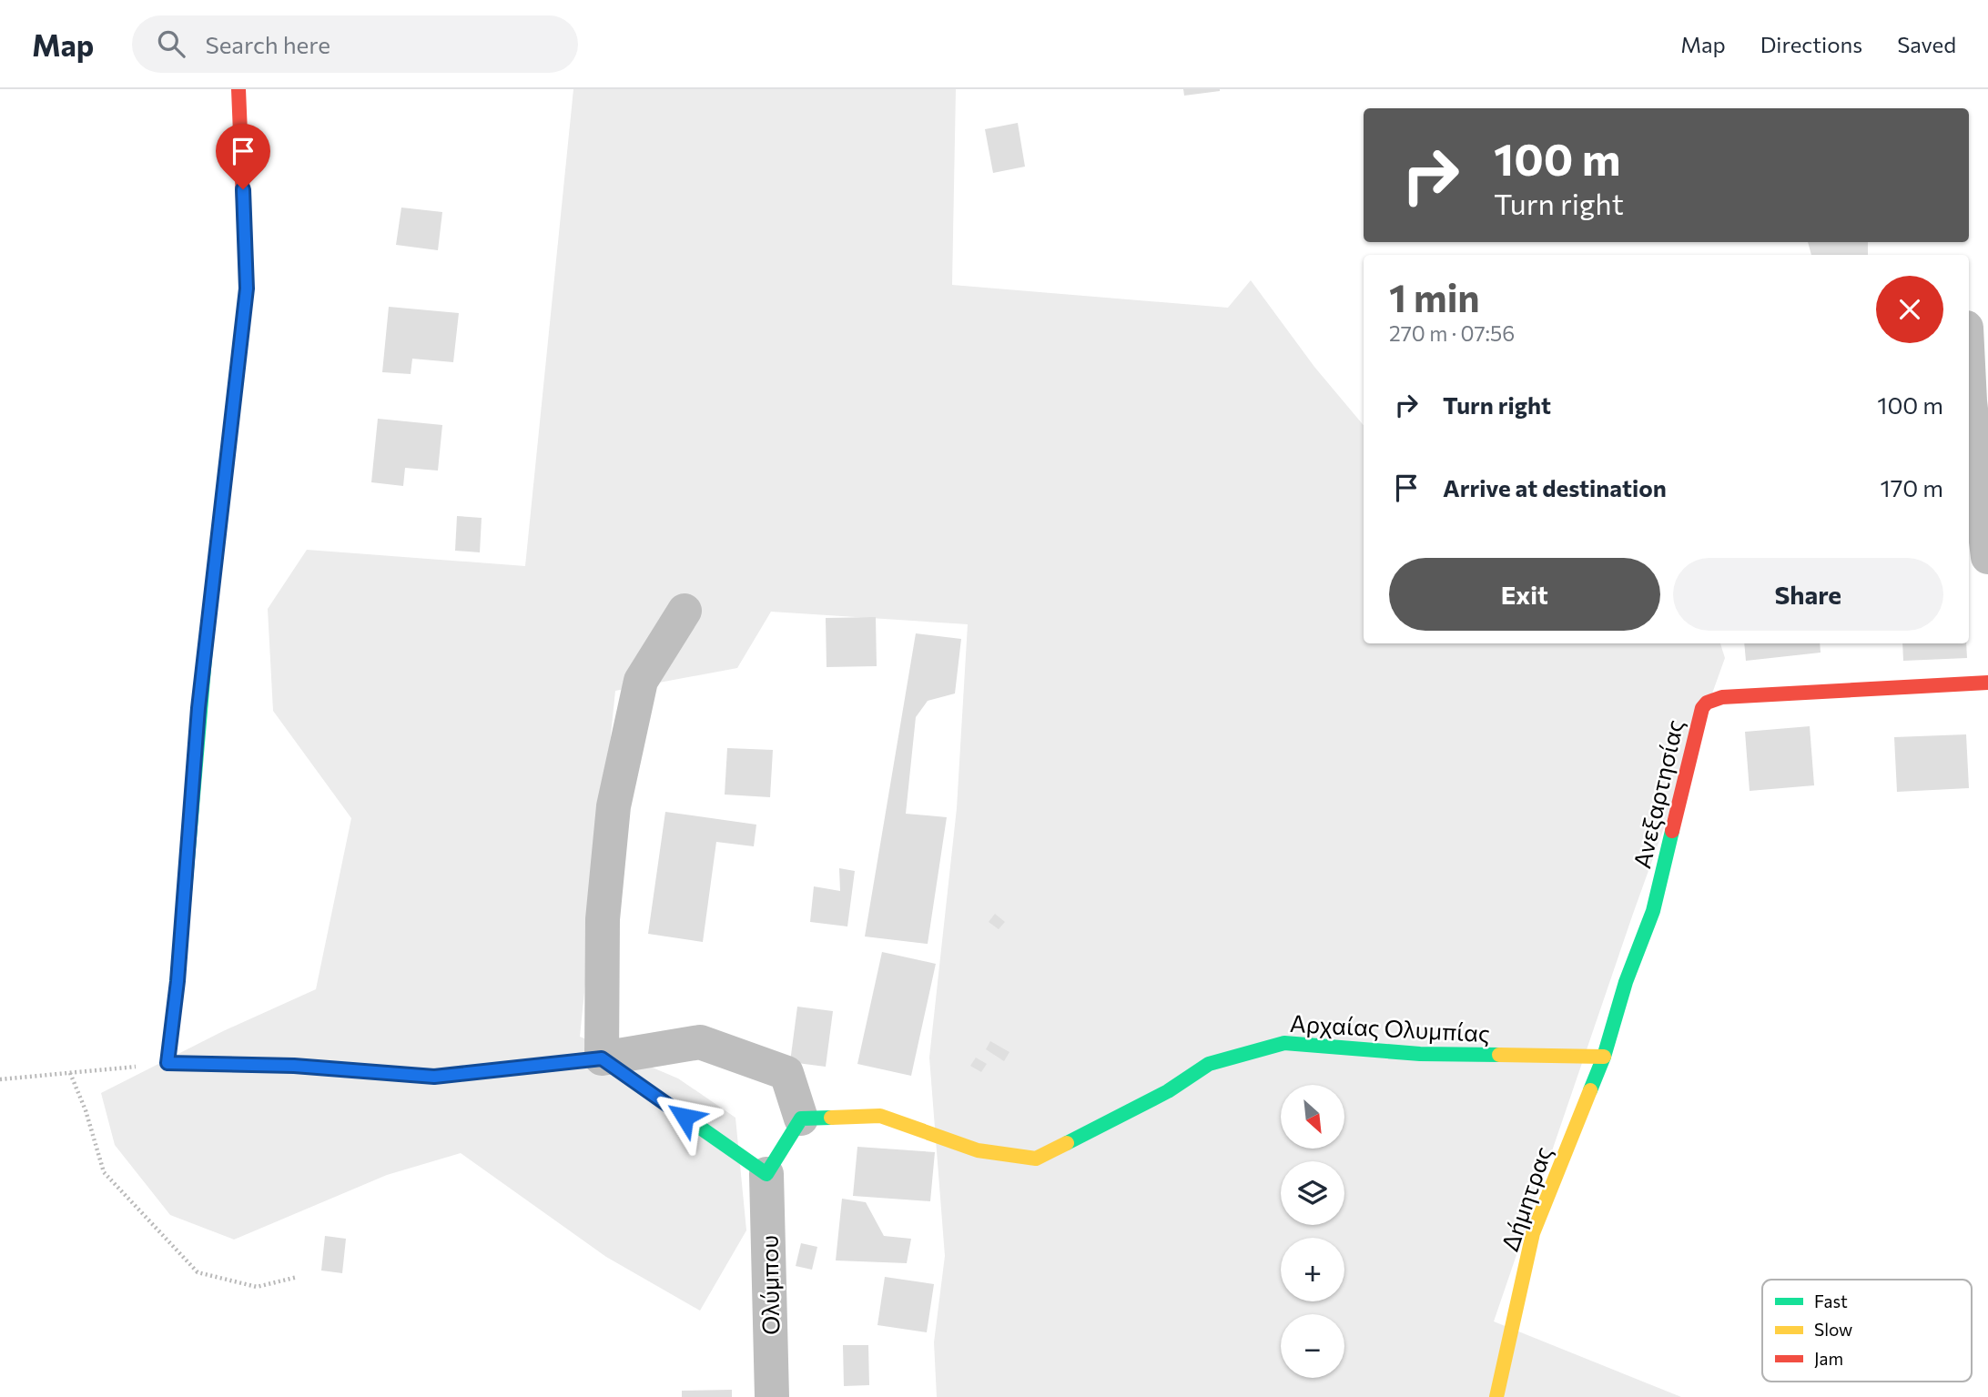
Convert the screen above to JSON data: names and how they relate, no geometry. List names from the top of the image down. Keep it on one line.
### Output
{"streets":{"street":["Ανεξαρτησίας","Αρχαίας Ολυμπίας","Δήμητρας","Ολύμπου"]},"crossings":[["Ανεξαρτησίας","Αρχαίας Ολυμπίας"],["Ανεξαρτησίας","Δήμητρας"],["Αρχαίας Ολυμπίας","Δήμητρας"]],"legend":["Fast","Slow","Jam"],"north":"bottom right","page":{"header":"Map","search":"Search here","nav":["Map","Directions","Saved"],"turn":["100 m","Turn right"],"heading":["1 min","270 m · 07:56"],"list":[{"name":"Turn right","value":"100 m"},{"name":"Arrive at destination","value":"170 m"}],"buttons":["Exit","Share"],"map_buttons":["+","−"]}}
